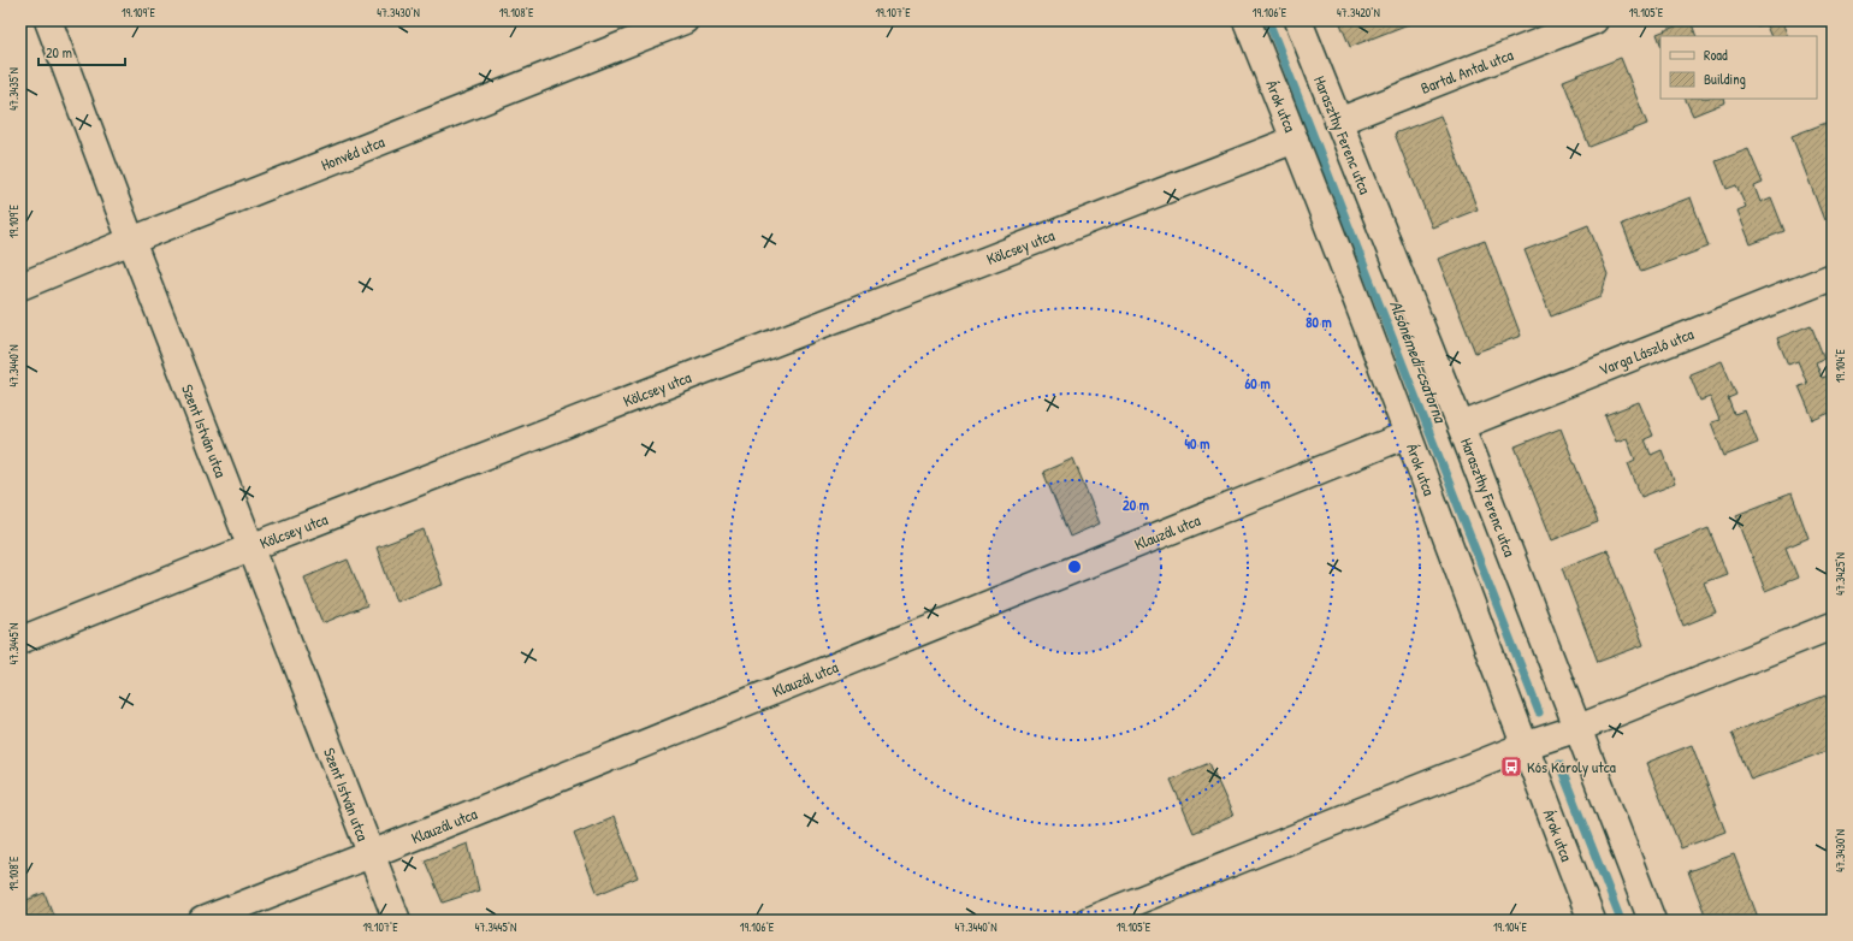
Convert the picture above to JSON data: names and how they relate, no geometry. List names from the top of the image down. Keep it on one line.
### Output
{"streets":{"street":["Bartal Antal utca","Árok utca","Haraszthy Ferenc utca","Honvéd utca","Kölcsey utca","Varga László utca","Szent István utca","Klauzál utca"]},"crossings":[["Bartal Antal utca","Haraszthy Ferenc utca"],["Árok utca","Kölcsey utca"],["Árok utca","Klauzál utca"],["Haraszthy Ferenc utca","Varga László utca"],["Honvéd utca","Szent István utca"],["Kölcsey utca","Szent István utca"],["Szent István utca","Klauzál utca"]],"water":["Alsónémedi-csatorna"],"places":{"bus stop":["Kós Károly utca"]},"legend":["Road","Building"],"scale_bar":"20 m","coordinates":["19.109°E","47.3430°N","19.108°E","19.107°E","19.106°E","47.3420°N","19.105°E","47.3435°N","19.104°E","47.3440°N","47.3425°N","47.3445°N"],"rings":["80 m","60 m","40 m","20 m"]}
